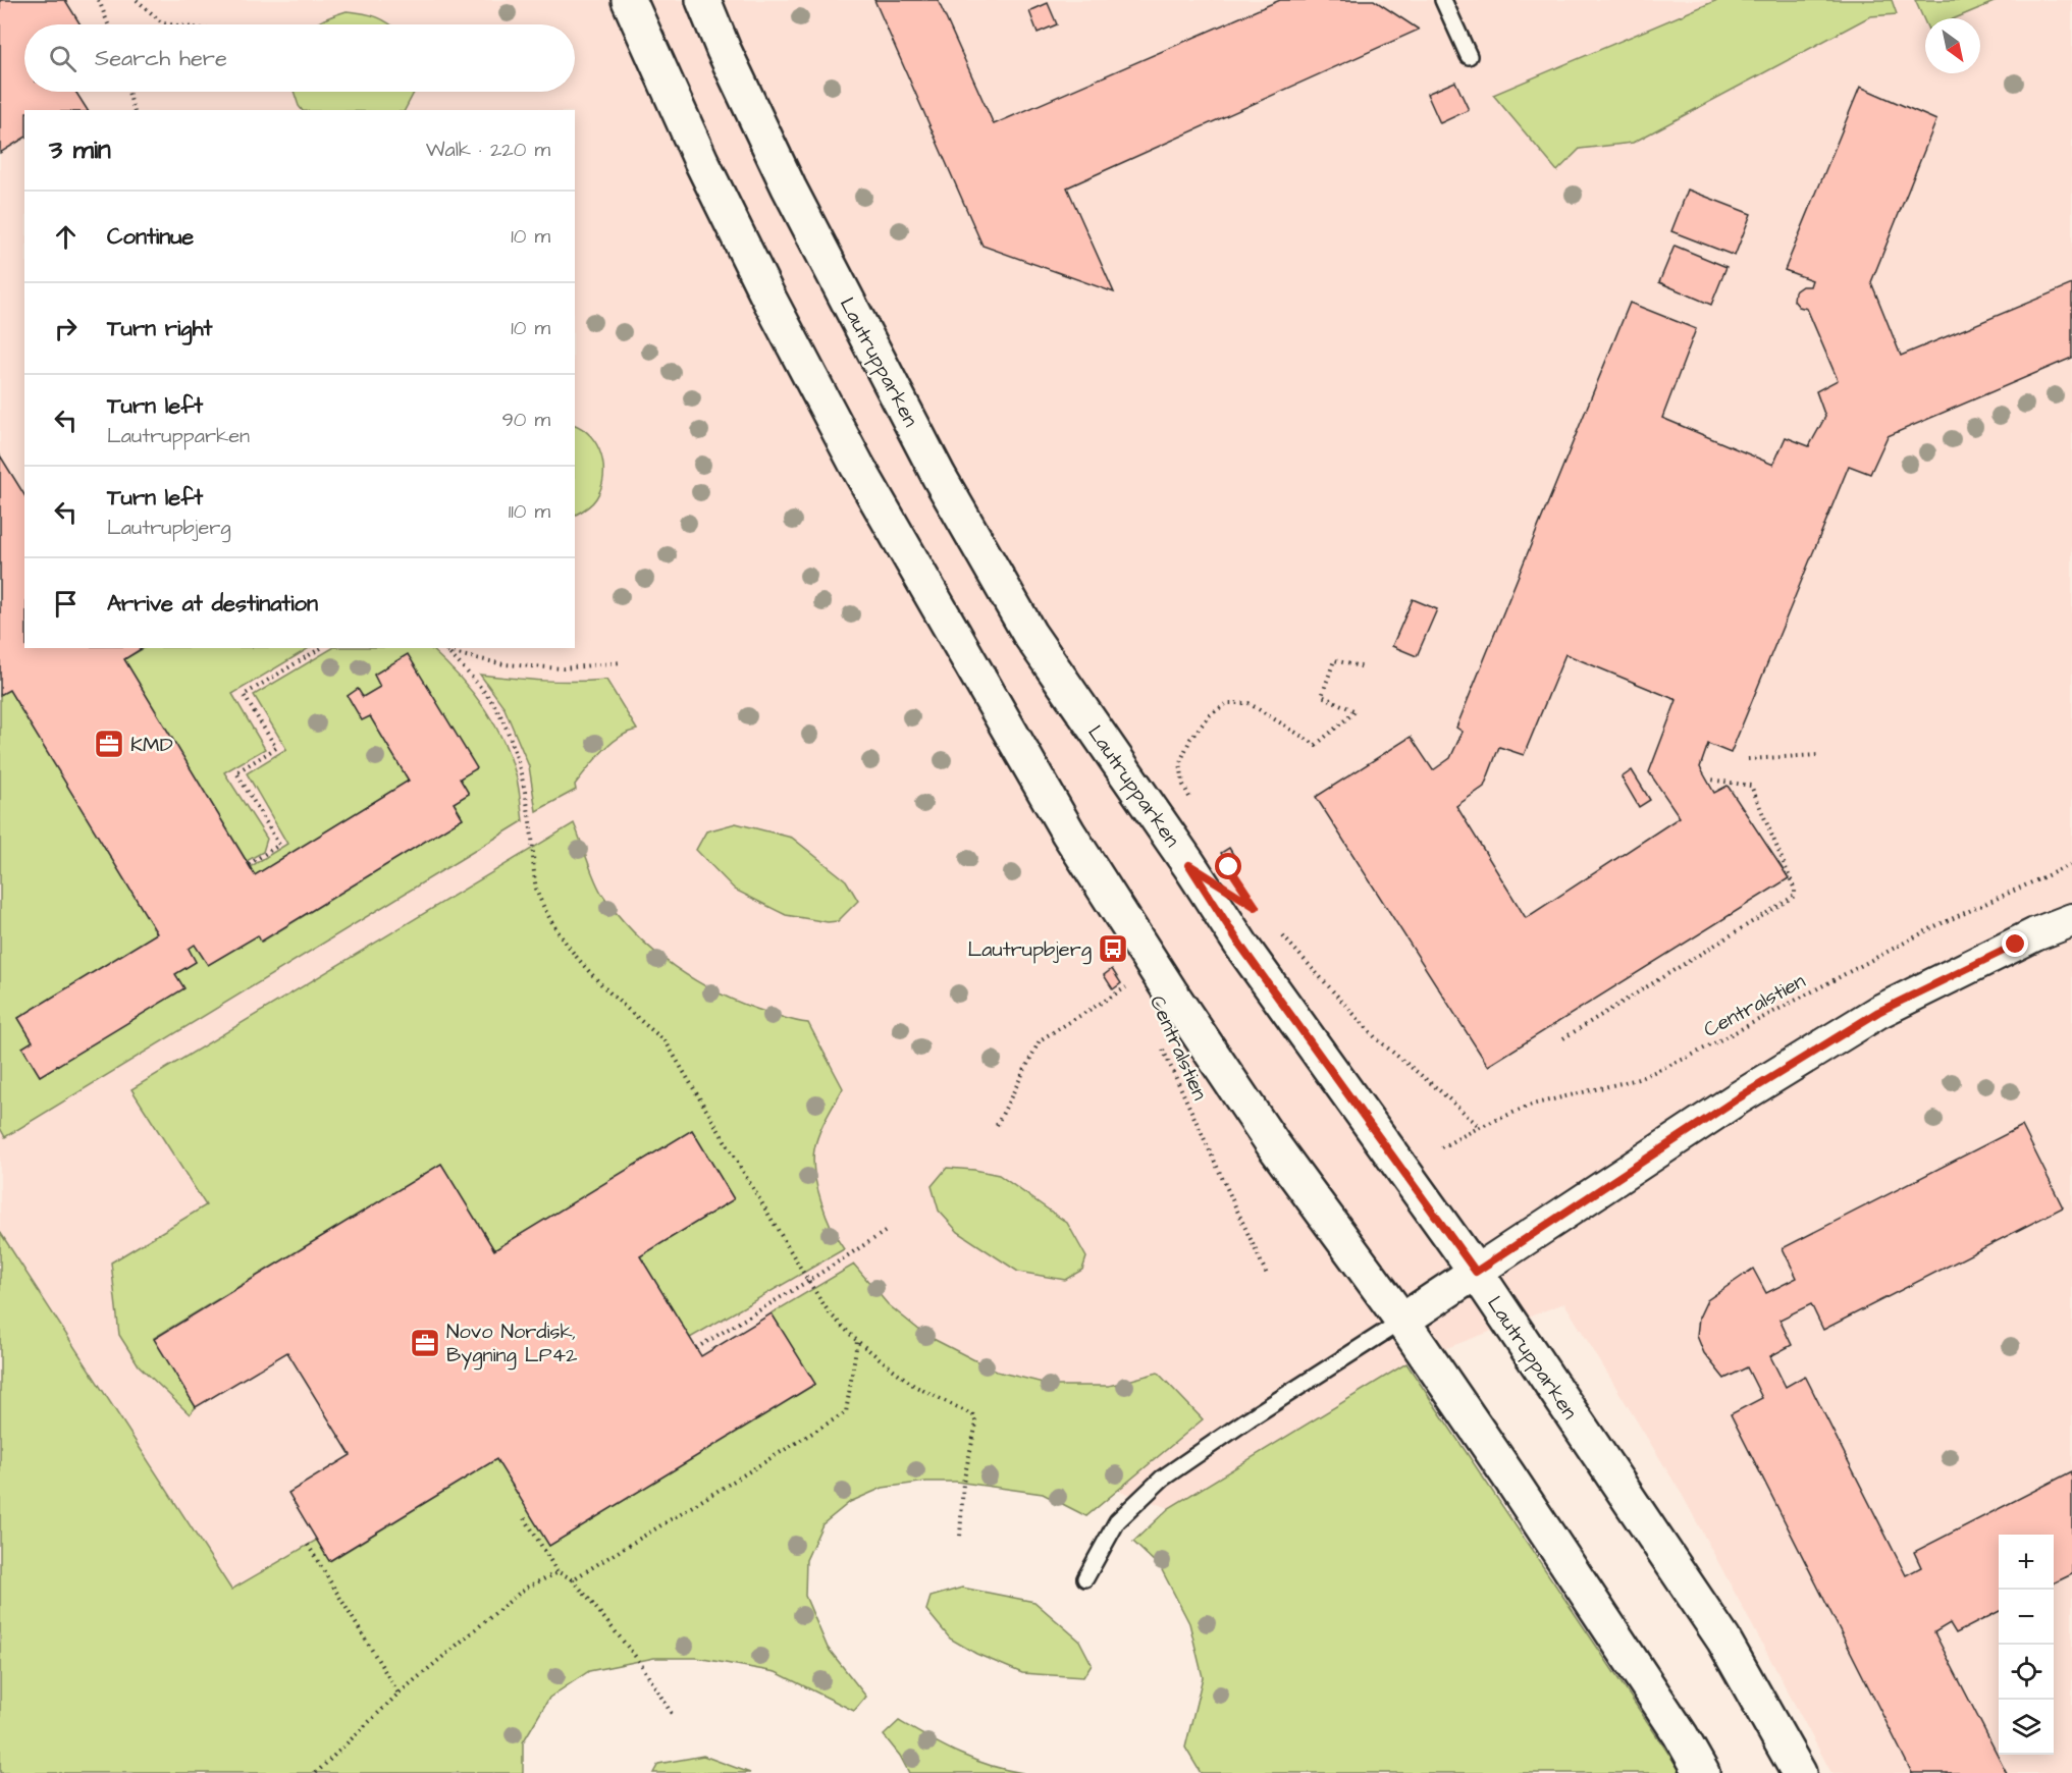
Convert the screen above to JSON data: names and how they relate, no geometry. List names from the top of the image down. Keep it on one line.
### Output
{"streets":{"street":["Lautrupparken"],"path":["Centralstien"]},"places":{"office":["KMD","Novo Nordisk, Bygning LP42"],"bus stop":["Lautrupbjerg"]},"north":"bottom right","page":{"search":"Search here","heading":["3 min","Walk · 220 m"],"list":[["Continue","10 m"],["Turn right","10 m"],["Turn left","Lautrupparken","90 m"],["Turn left","Lautrupbjerg","110 m"],"Arrive at destination"],"map_buttons":["+","−"]}}
